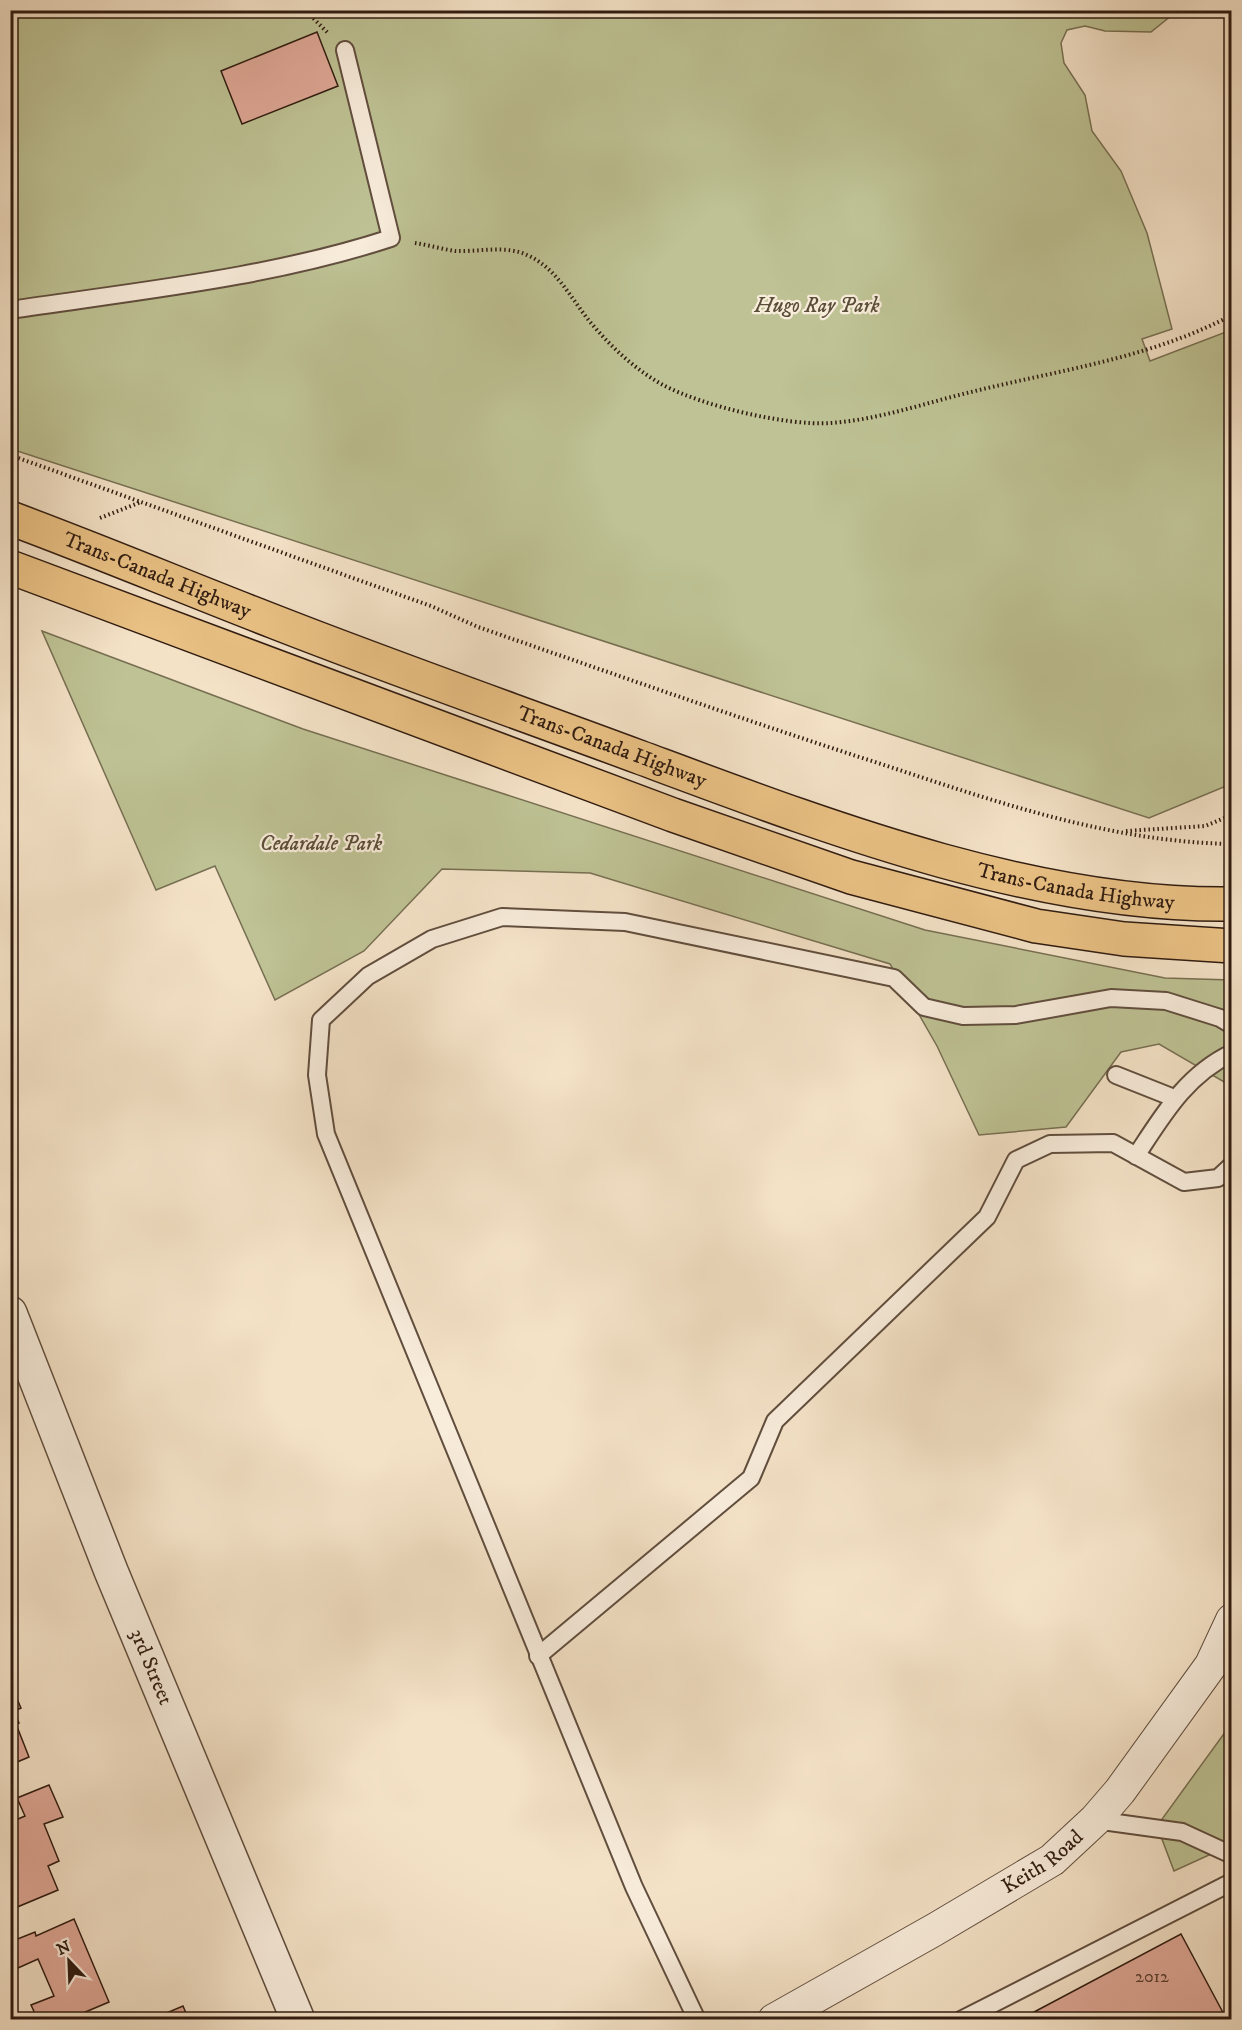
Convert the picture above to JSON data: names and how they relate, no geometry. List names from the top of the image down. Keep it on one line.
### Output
{"streets":{"highway":["Trans-Canada Highway"],"street":["3rd Street","Keith Road"]},"parks":["Hugo Ray Park","Cedardale Park"],"house_numbers":["2012"],"north":"top left"}
